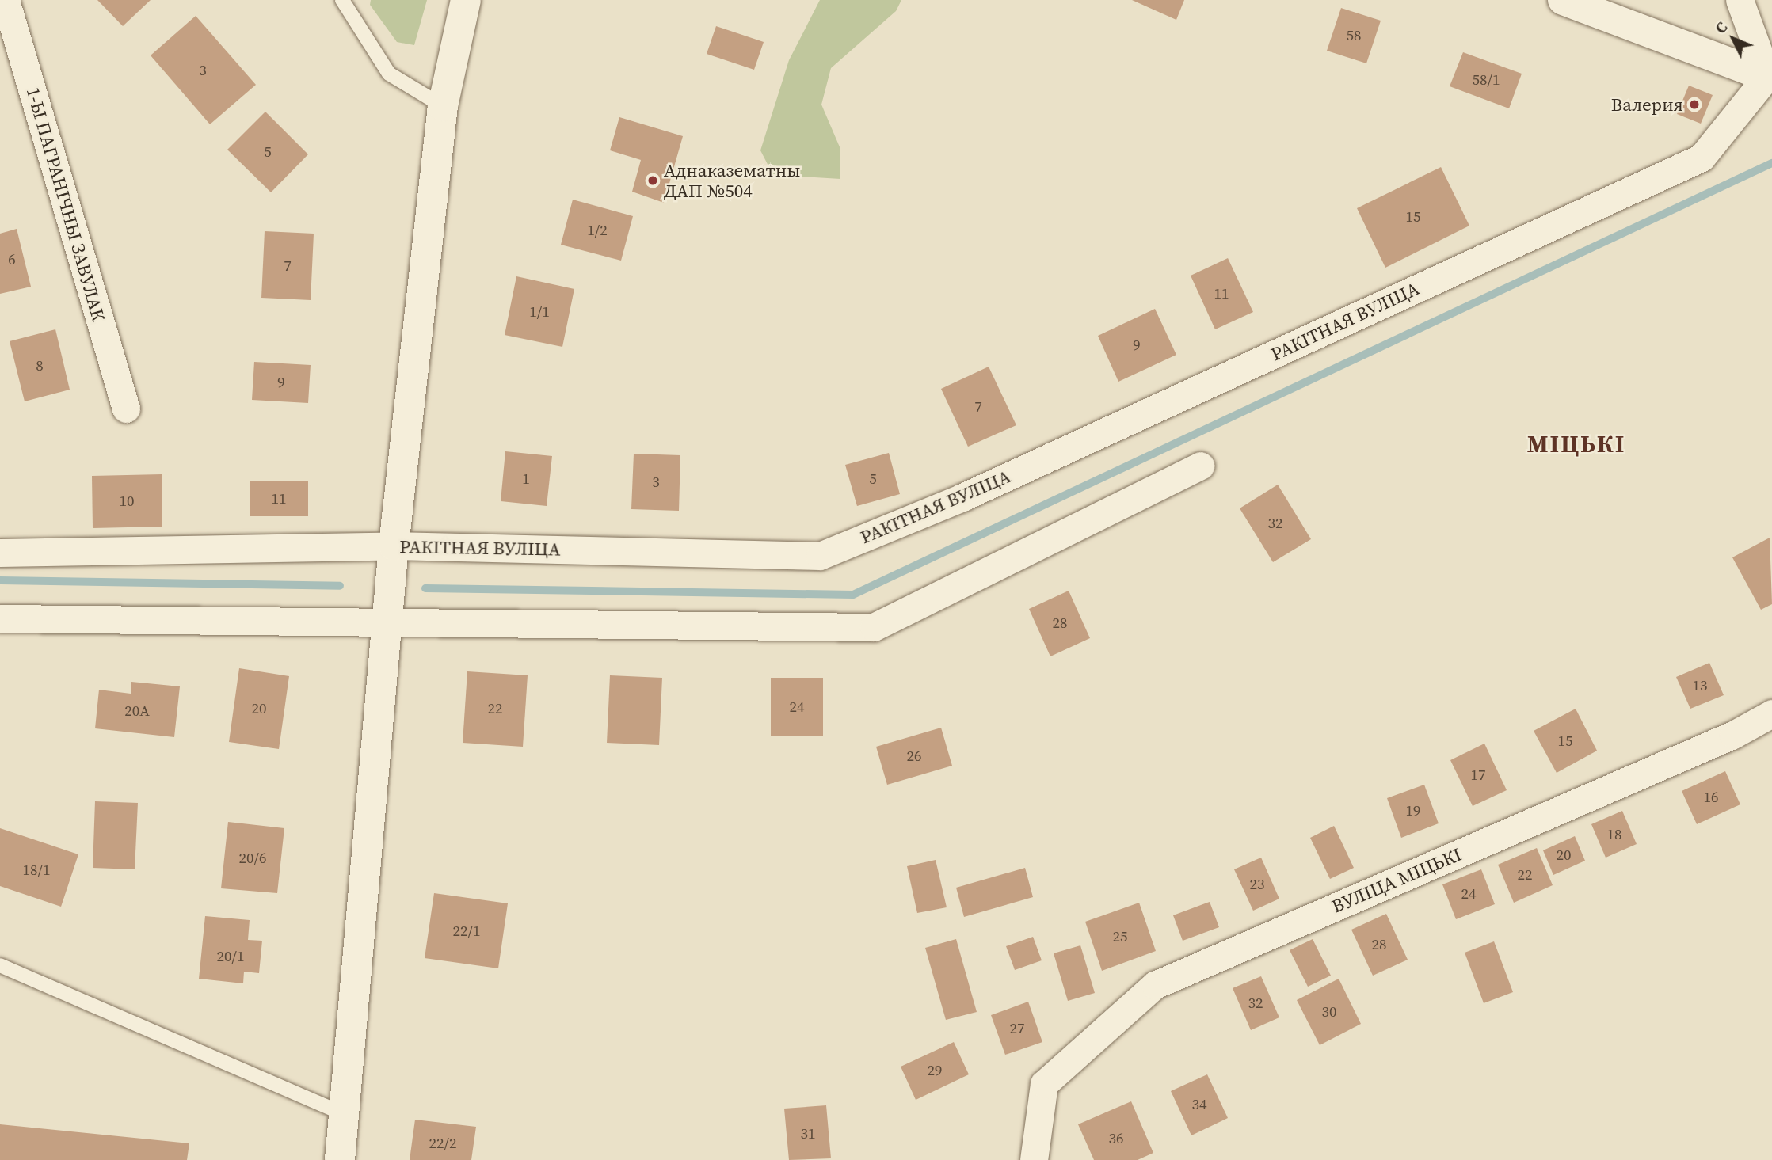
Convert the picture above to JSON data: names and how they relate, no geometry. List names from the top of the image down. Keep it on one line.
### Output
{"streets":{"street":["1-Ы ПАГРАНІЧНЫ ЗАВУЛАК","РАКІТНАЯ ВУЛІЦА","ВУЛІЦА МІЦЬКІ"]},"districts":["МІЦЬКІ"],"places":["Валерия","Аднаказематны ДАП №504"],"house_numbers":["58","3","58/1","5","15","1/2","6","7","11","1/1","9","8","9","7","1","5","3","11","10","32","28","13","24","20","22","20А","15","26","17","16","19","18","20","20/6","18/1","22","23","24","22/1","25","28","20/1","32","30","27","29","34","31","36","22/2"],"north":"top left"}
